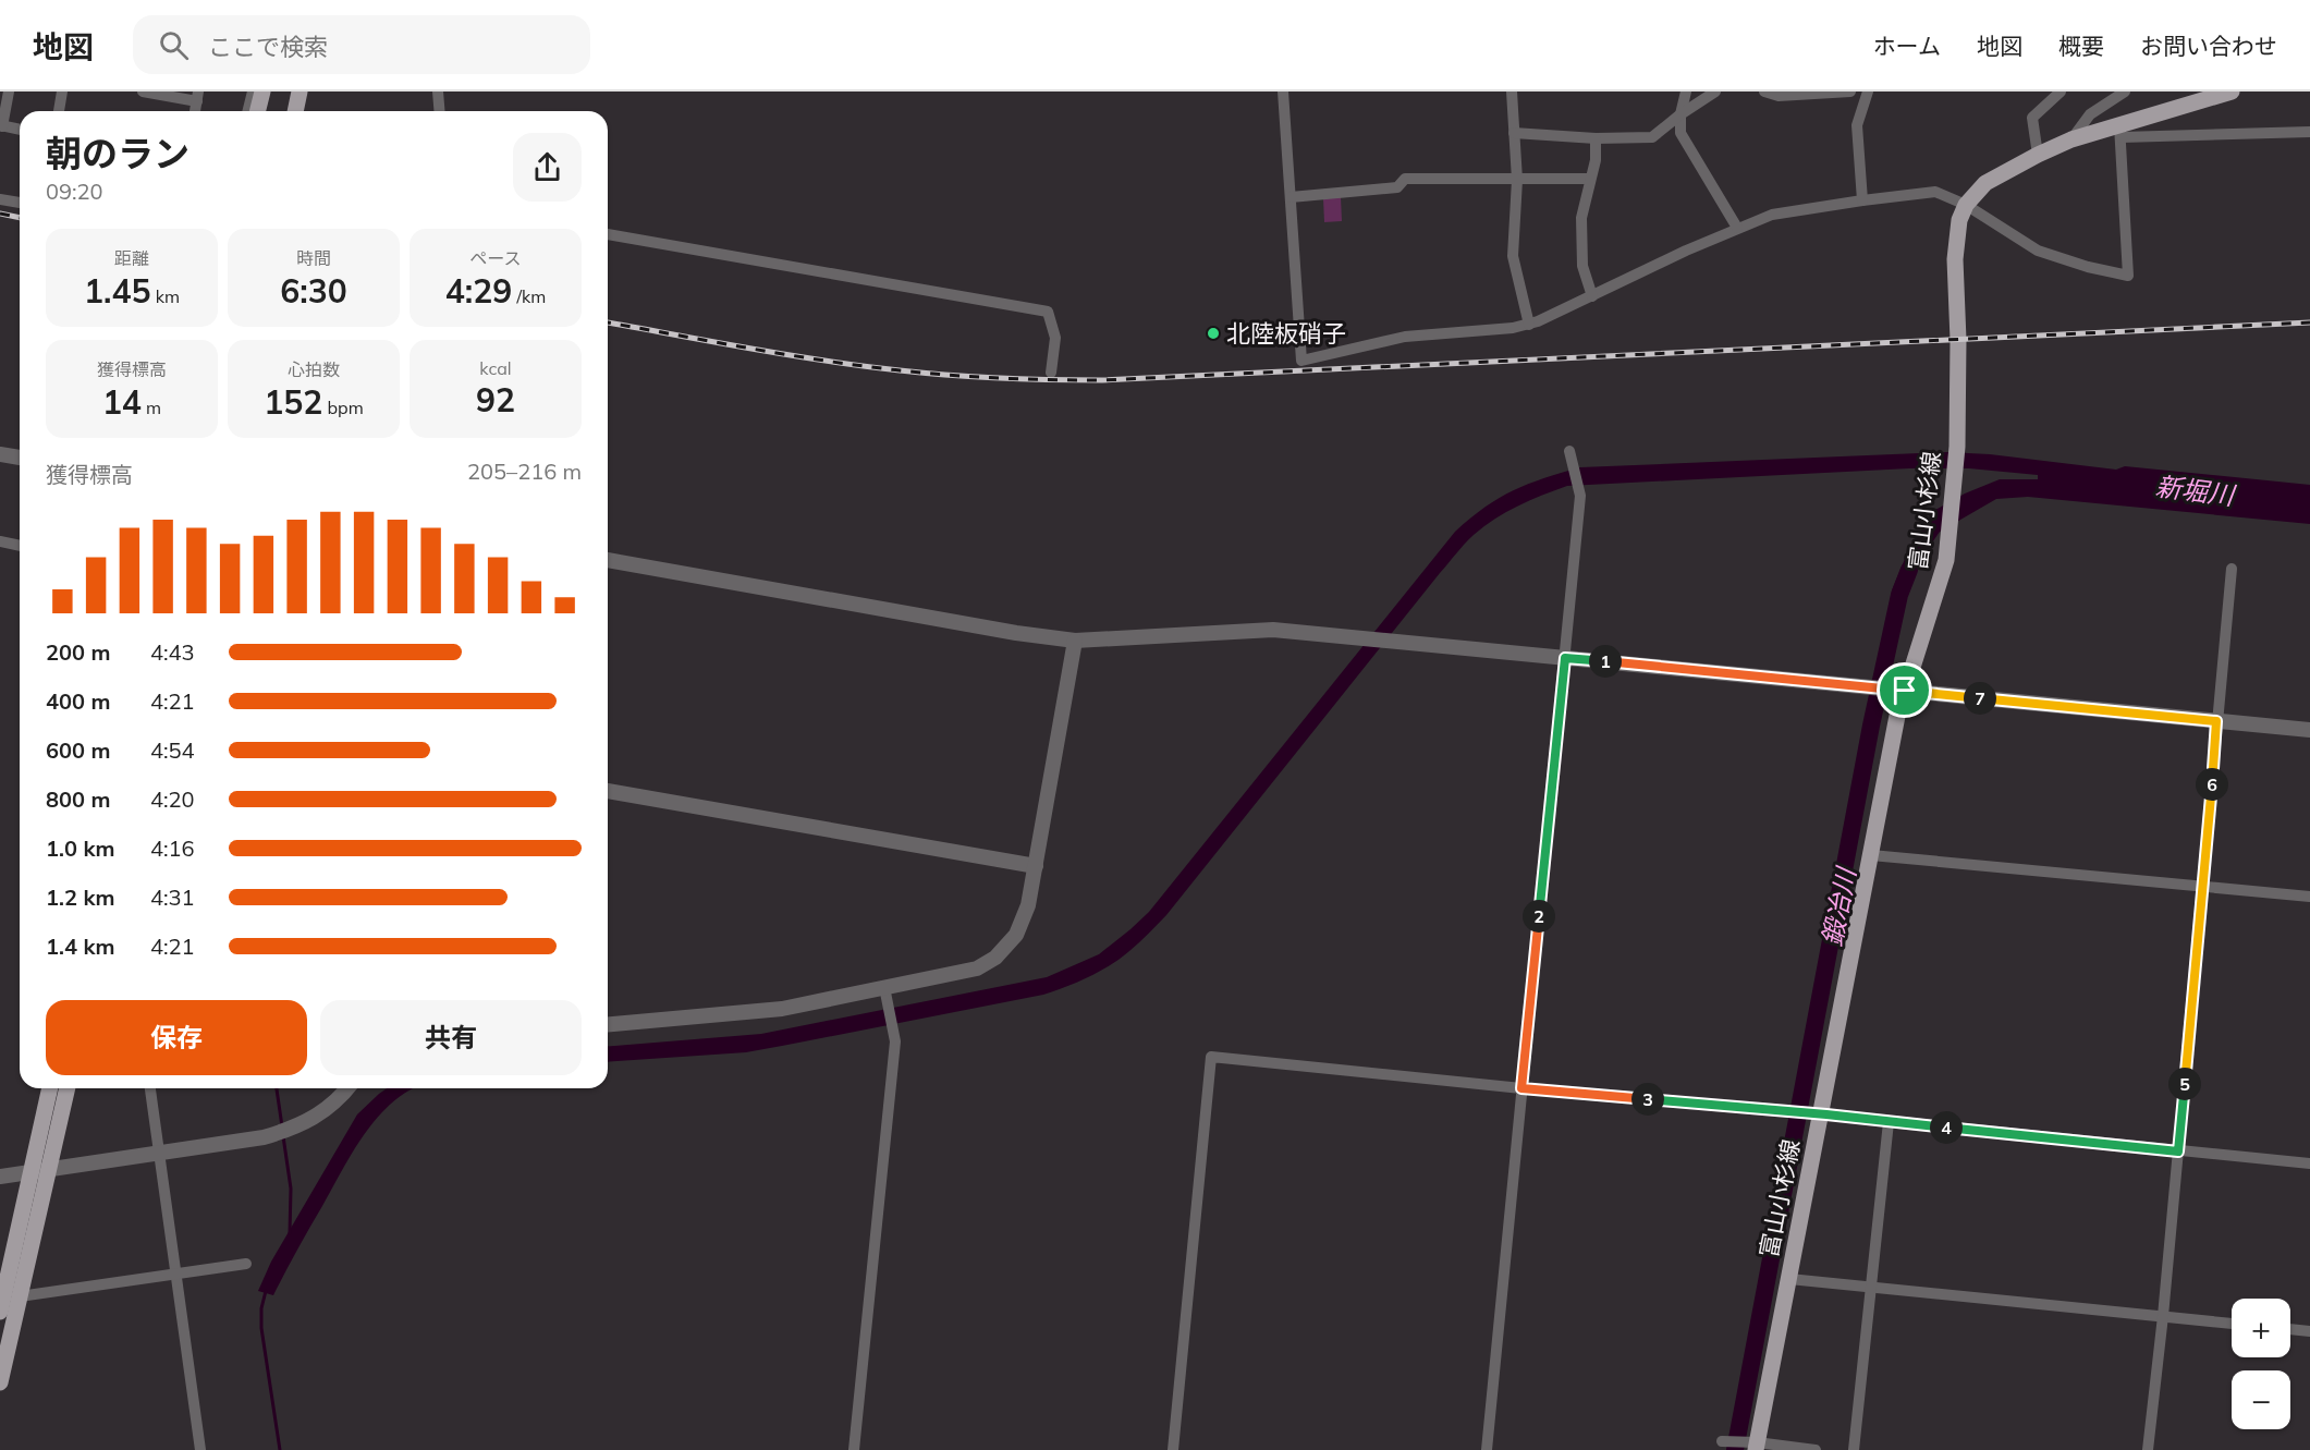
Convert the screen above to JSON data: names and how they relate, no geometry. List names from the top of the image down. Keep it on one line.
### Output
{"streets":{"main road":["富山小杉線"]},"water":["新堀川","鍛冶川"],"places":["北陸板硝子"],"page":{"header":"地図","search":"ここで検索","nav":["ホーム","地図","概要","お問い合わせ"],"heading":["朝のラン","09:20"],"stats":[["距離","1.45 km"],["時間","6:30"],["ペース","4:29 /km"],["獲得標高","14 m"],["心拍数","152 bpm"],["kcal","92"]],"chart":["獲得標高","205–216 m"],"list":[{"name":"200 m","note":"4:43"},{"name":"400 m","note":"4:21"},{"name":"600 m","note":"4:54"},{"name":"800 m","note":"4:20"},{"name":"1.0 km","note":"4:16"},{"name":"1.2 km","note":"4:31"},{"name":"1.4 km","note":"4:21"}],"pins":["1","7","6","2","5","3","4"],"buttons":["保存","共有"],"map_buttons":["+","−"]}}
